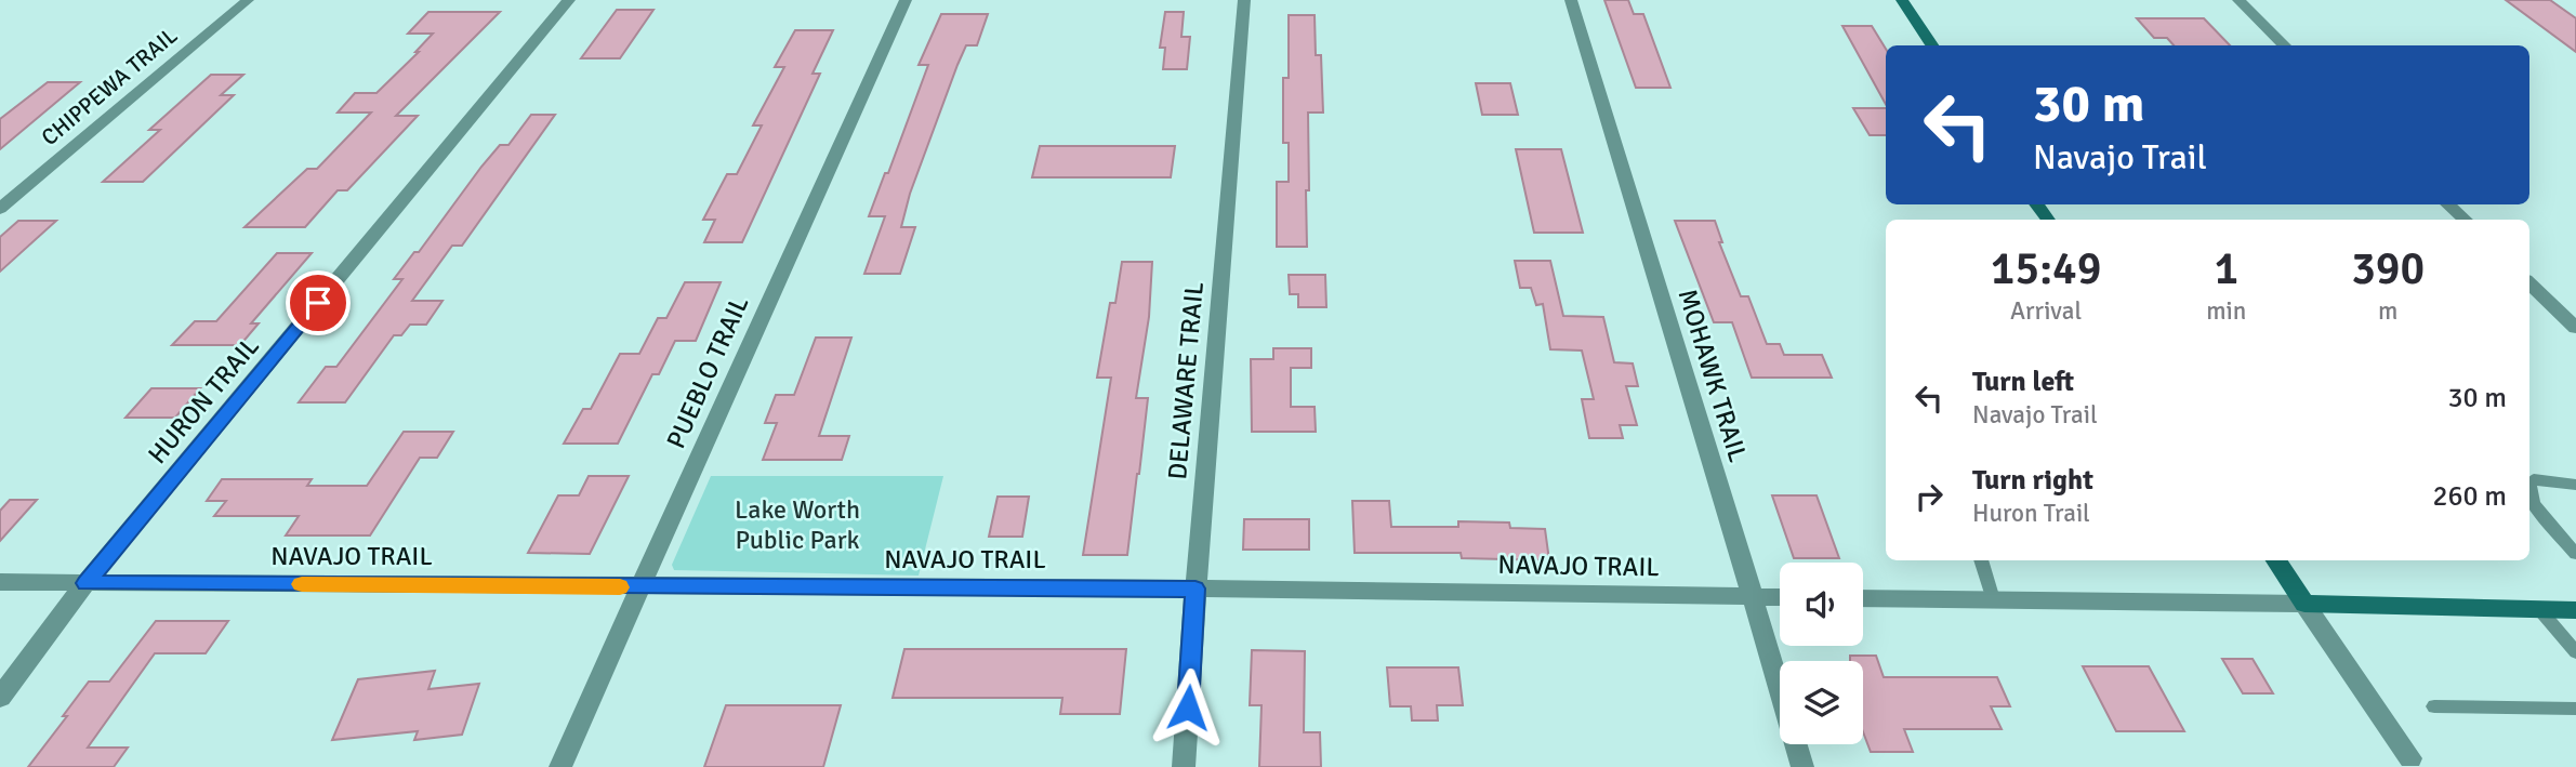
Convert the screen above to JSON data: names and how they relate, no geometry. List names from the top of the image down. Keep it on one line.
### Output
{"streets":{"street":["CHIPPEWA TRAIL","PUEBLO TRAIL","MOHAWK TRAIL","DELAWARE TRAIL","HURON TRAIL","NAVAJO TRAIL"]},"crossings":[["PUEBLO TRAIL","NAVAJO TRAIL"],["MOHAWK TRAIL","NAVAJO TRAIL"],["DELAWARE TRAIL","NAVAJO TRAIL"],["HURON TRAIL","NAVAJO TRAIL"]],"parks":["Lake Worth Public Park"],"page":{"turn":["30 m","Navajo Trail"],"eta":["15:49","Arrival","1","min","390","m"],"list":[{"name":"Turn left","note":"Navajo Trail","value":"30 m"},{"name":"Turn right","note":"Huron Trail","value":"260 m"}]}}
